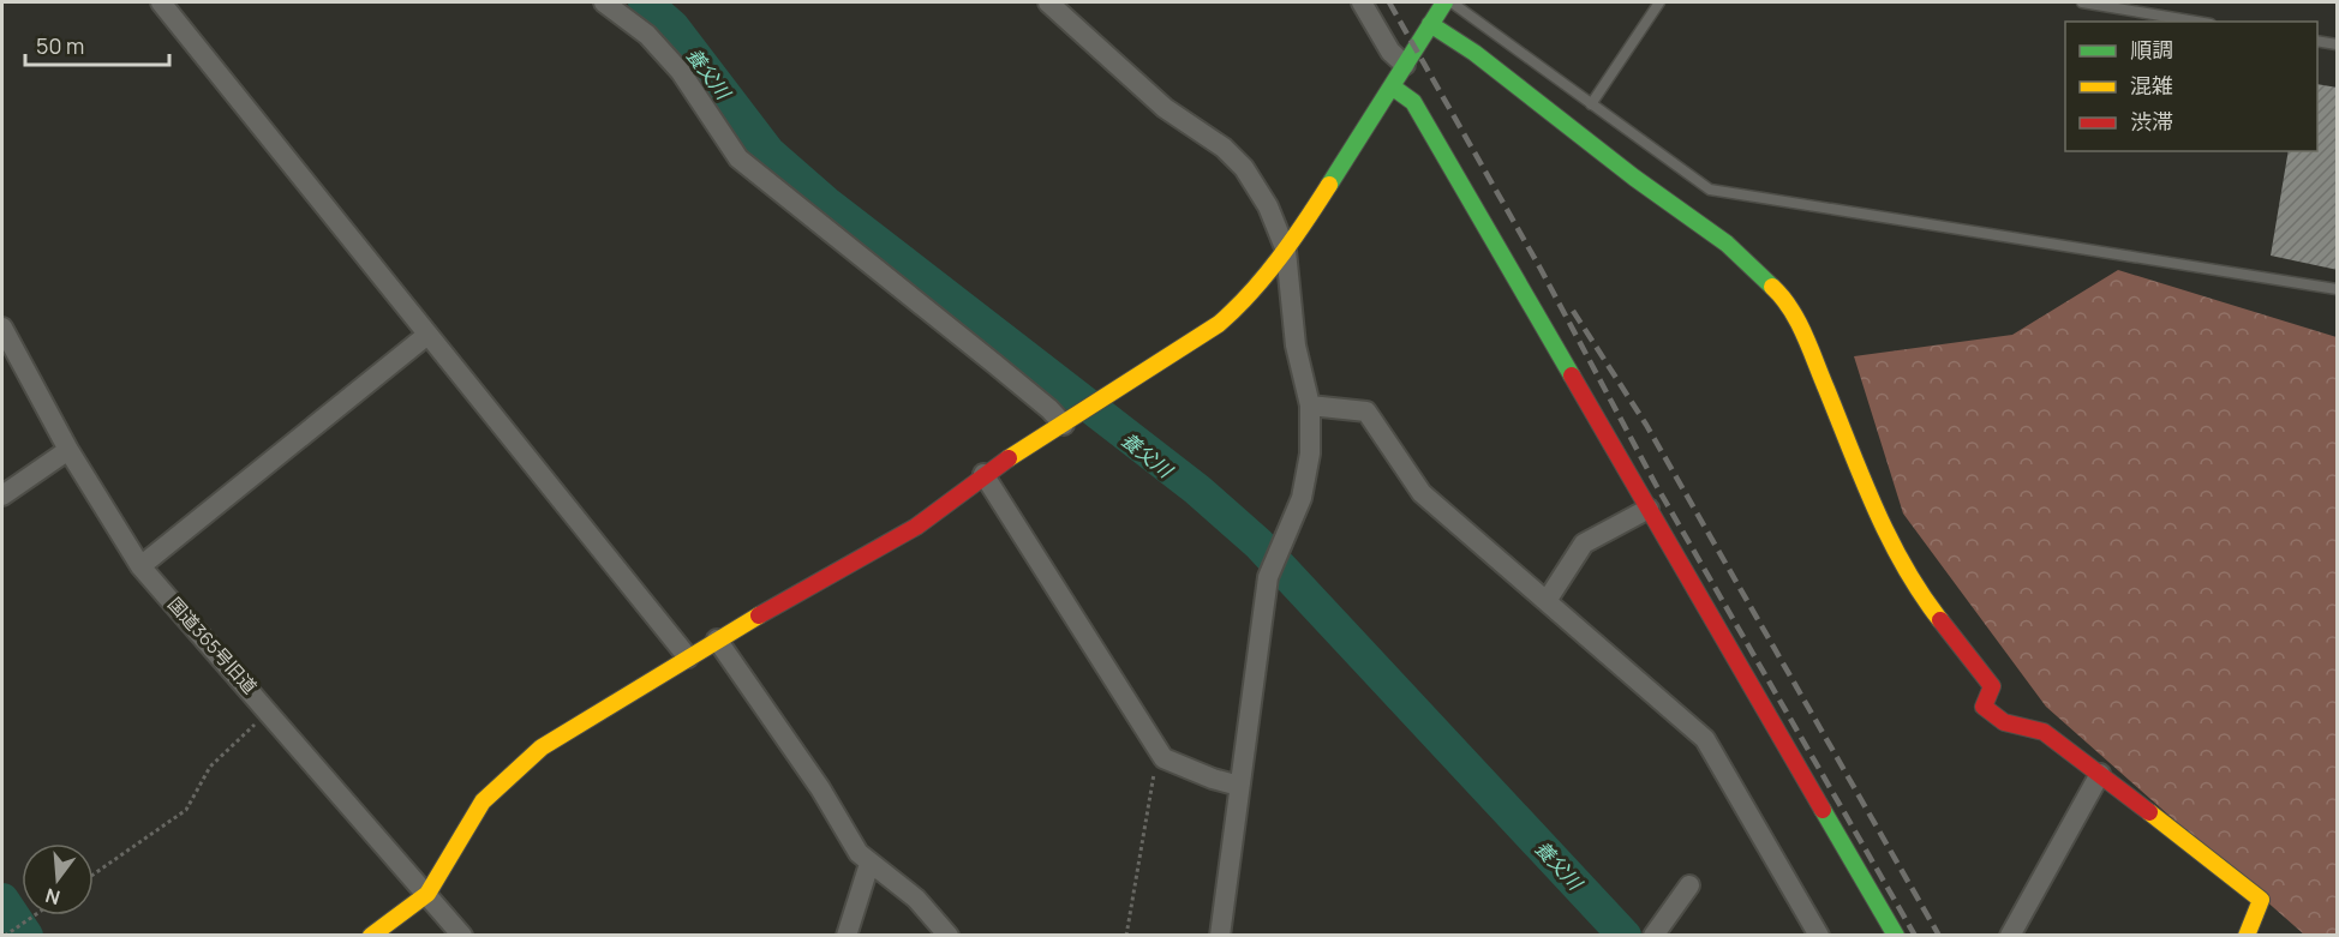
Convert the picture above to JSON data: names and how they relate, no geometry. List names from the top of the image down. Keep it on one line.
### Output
{"streets":{"street":["国道365号旧道"]},"water":["養父川"],"legend":["順調","混雑","渋滞"],"scale_bar":"50 m","north":"bottom"}
